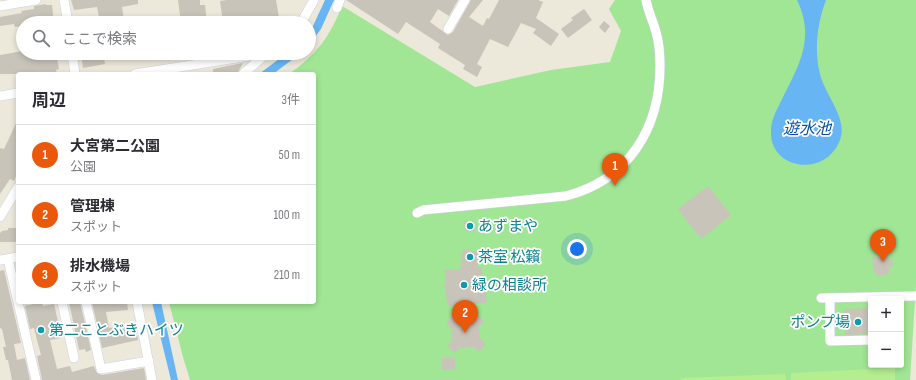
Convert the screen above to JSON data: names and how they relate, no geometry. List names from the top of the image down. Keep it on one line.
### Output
{"water":["遊水池"],"places":["あずまや","茶室 松籟","緑の相談所","ポンプ場","第二ことぶきハイツ"],"page":{"search":"ここで検索","heading":["周辺","3件"],"list":[{"mark":"1","name":"大宮第二公園","note":"公園","value":"50 m"},{"mark":"2","name":"管理棟","note":"スポット","value":"100 m"},{"mark":"3","name":"排水機場","note":"スポット","value":"210 m"}],"pins":["1","3","2"],"map_buttons":["+","−"]}}
